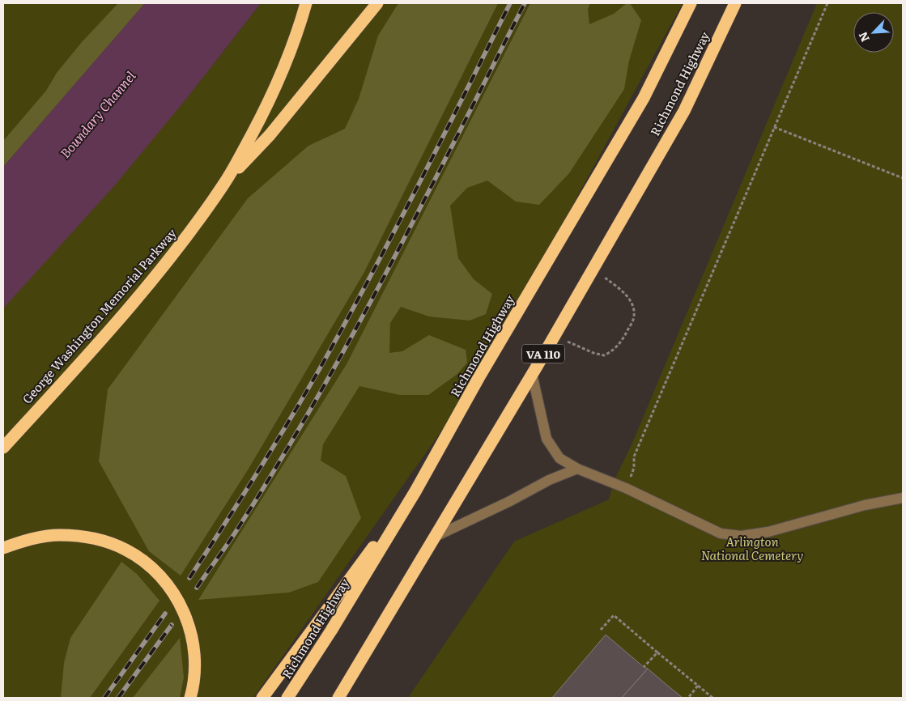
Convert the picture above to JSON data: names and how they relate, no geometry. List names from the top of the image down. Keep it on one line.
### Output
{"streets":{"highway":["Richmond Highway","George Washington Memorial Parkway","VA 110"]},"water":["Boundary Channel"],"parks":["Arlington National Cemetery"],"north":"bottom left"}
